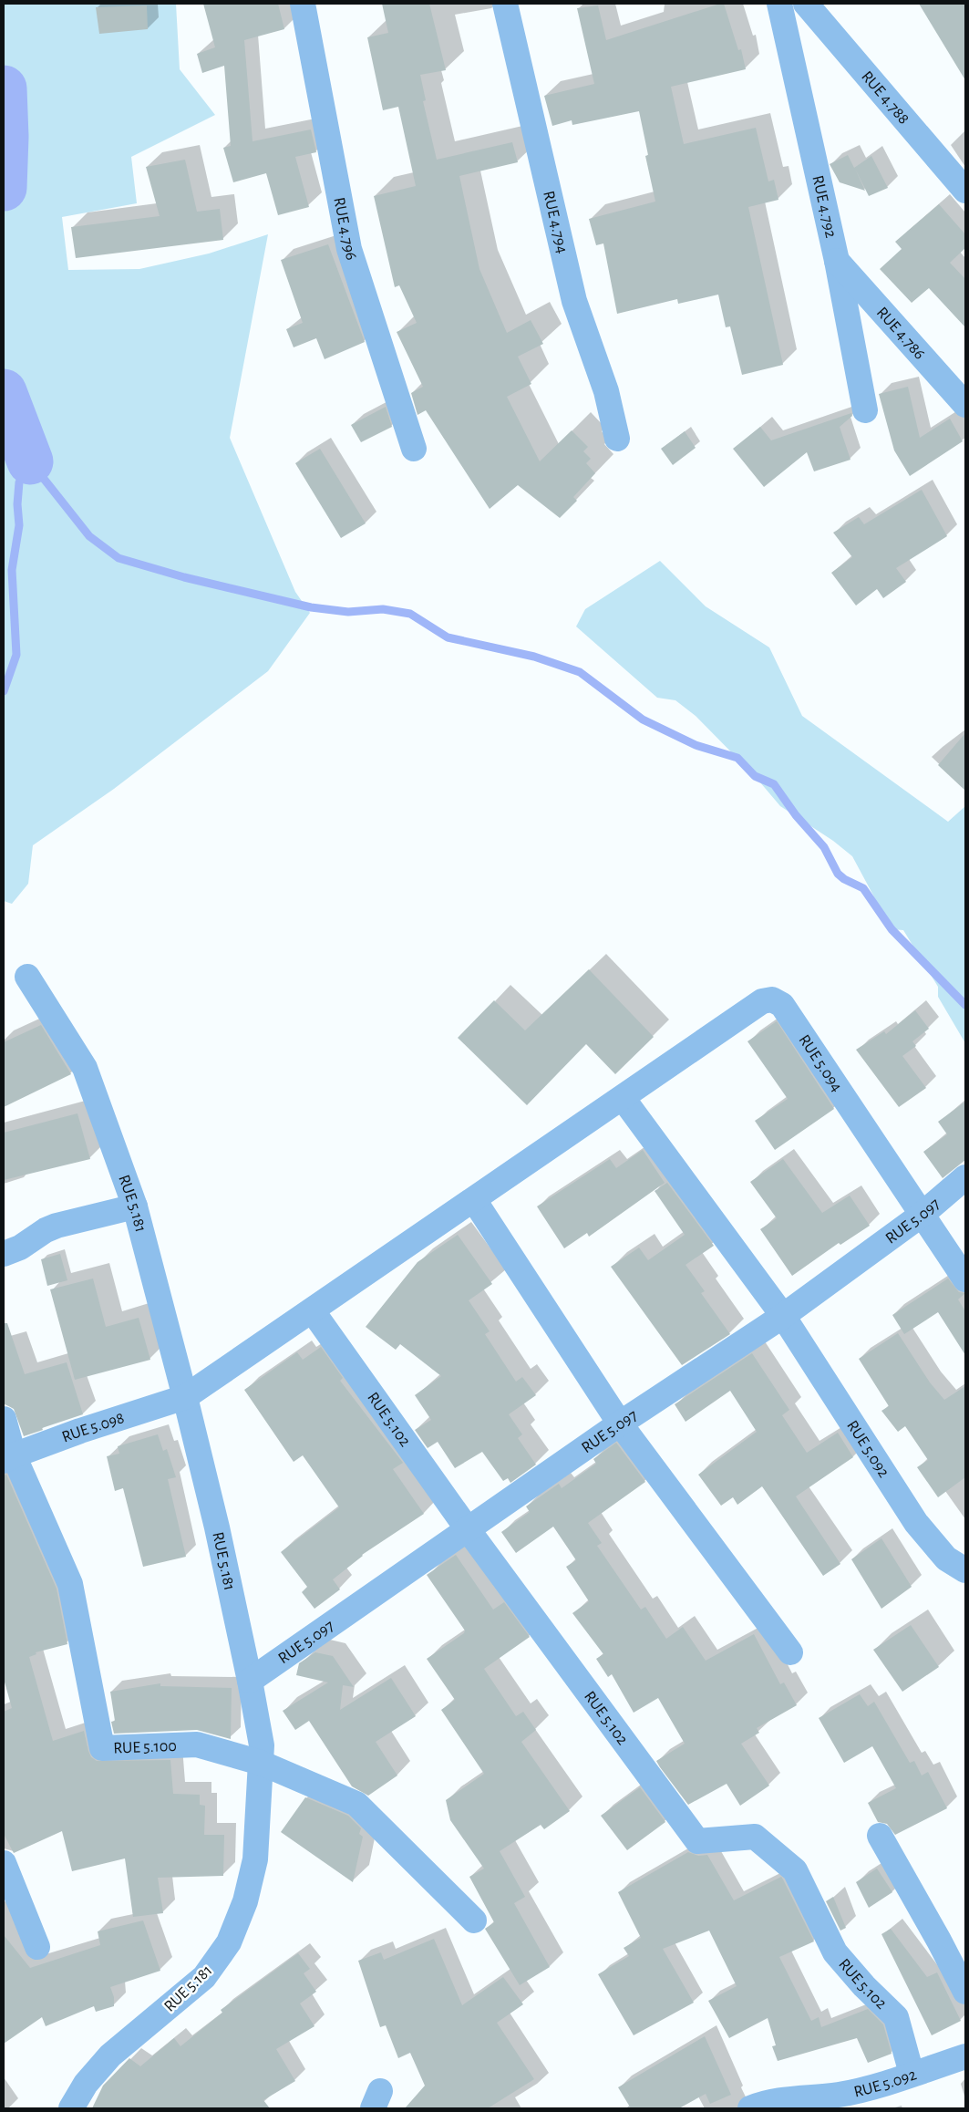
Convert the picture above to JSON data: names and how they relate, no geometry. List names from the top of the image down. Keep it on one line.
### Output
{"streets":{"street":["RUE 4.788","RUE 4.792","RUE 4.794","RUE 4.796","RUE 4.786","RUE 5.094","RUE 5.181","RUE 5.097","RUE 5.102","RUE 5.098","RUE 5.092","RUE 5.100"]},"crossings":[["RUE 4.792","RUE 4.786"],["RUE 5.094","RUE 5.097"],["RUE 5.094","RUE 5.098"],["RUE 5.094","RUE 5.092"],["RUE 5.181","RUE 5.097"],["RUE 5.181","RUE 5.098"],["RUE 5.181","RUE 5.100"],["RUE 5.097","RUE 5.102"],["RUE 5.097","RUE 5.092"],["RUE 5.102","RUE 5.098"],["RUE 5.102","RUE 5.092"],["RUE 5.098","RUE 5.100"]]}
